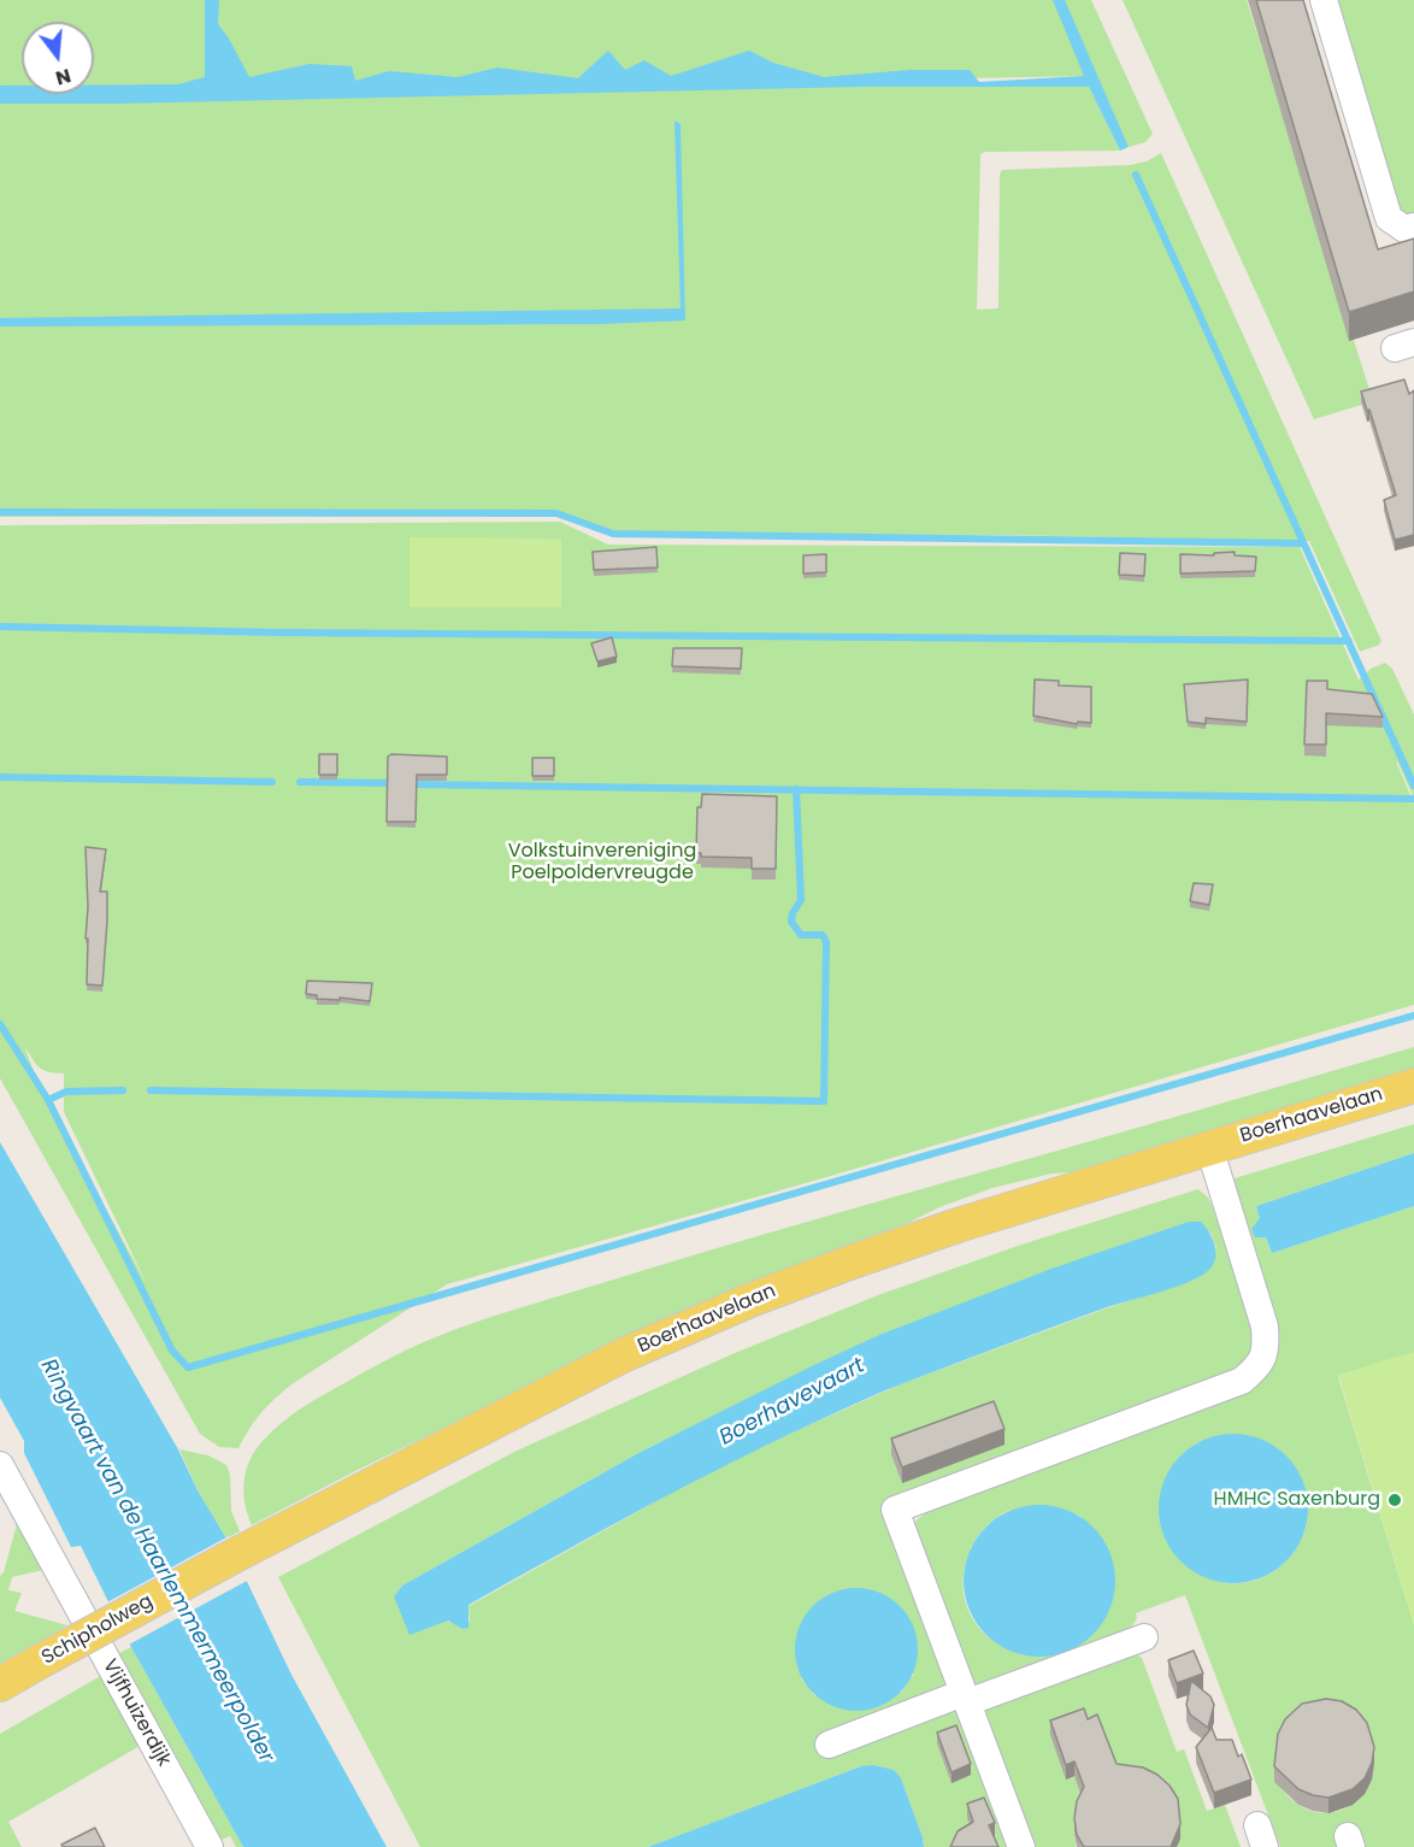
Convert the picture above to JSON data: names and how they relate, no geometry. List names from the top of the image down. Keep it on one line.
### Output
{"streets":{"main road":["Boerhaavelaan","Schipholweg"],"street":["Vijfhuizerdijk"]},"crossings":[["Boerhaavelaan","Schipholweg"]],"water":["Boerhavevaart","Ringvaart van de Haarlemmermeerpolder"],"parks":["Volkstuinvereniging Poelpoldervreugde"],"places":["HMHC Saxenburg"],"north":"bottom"}
